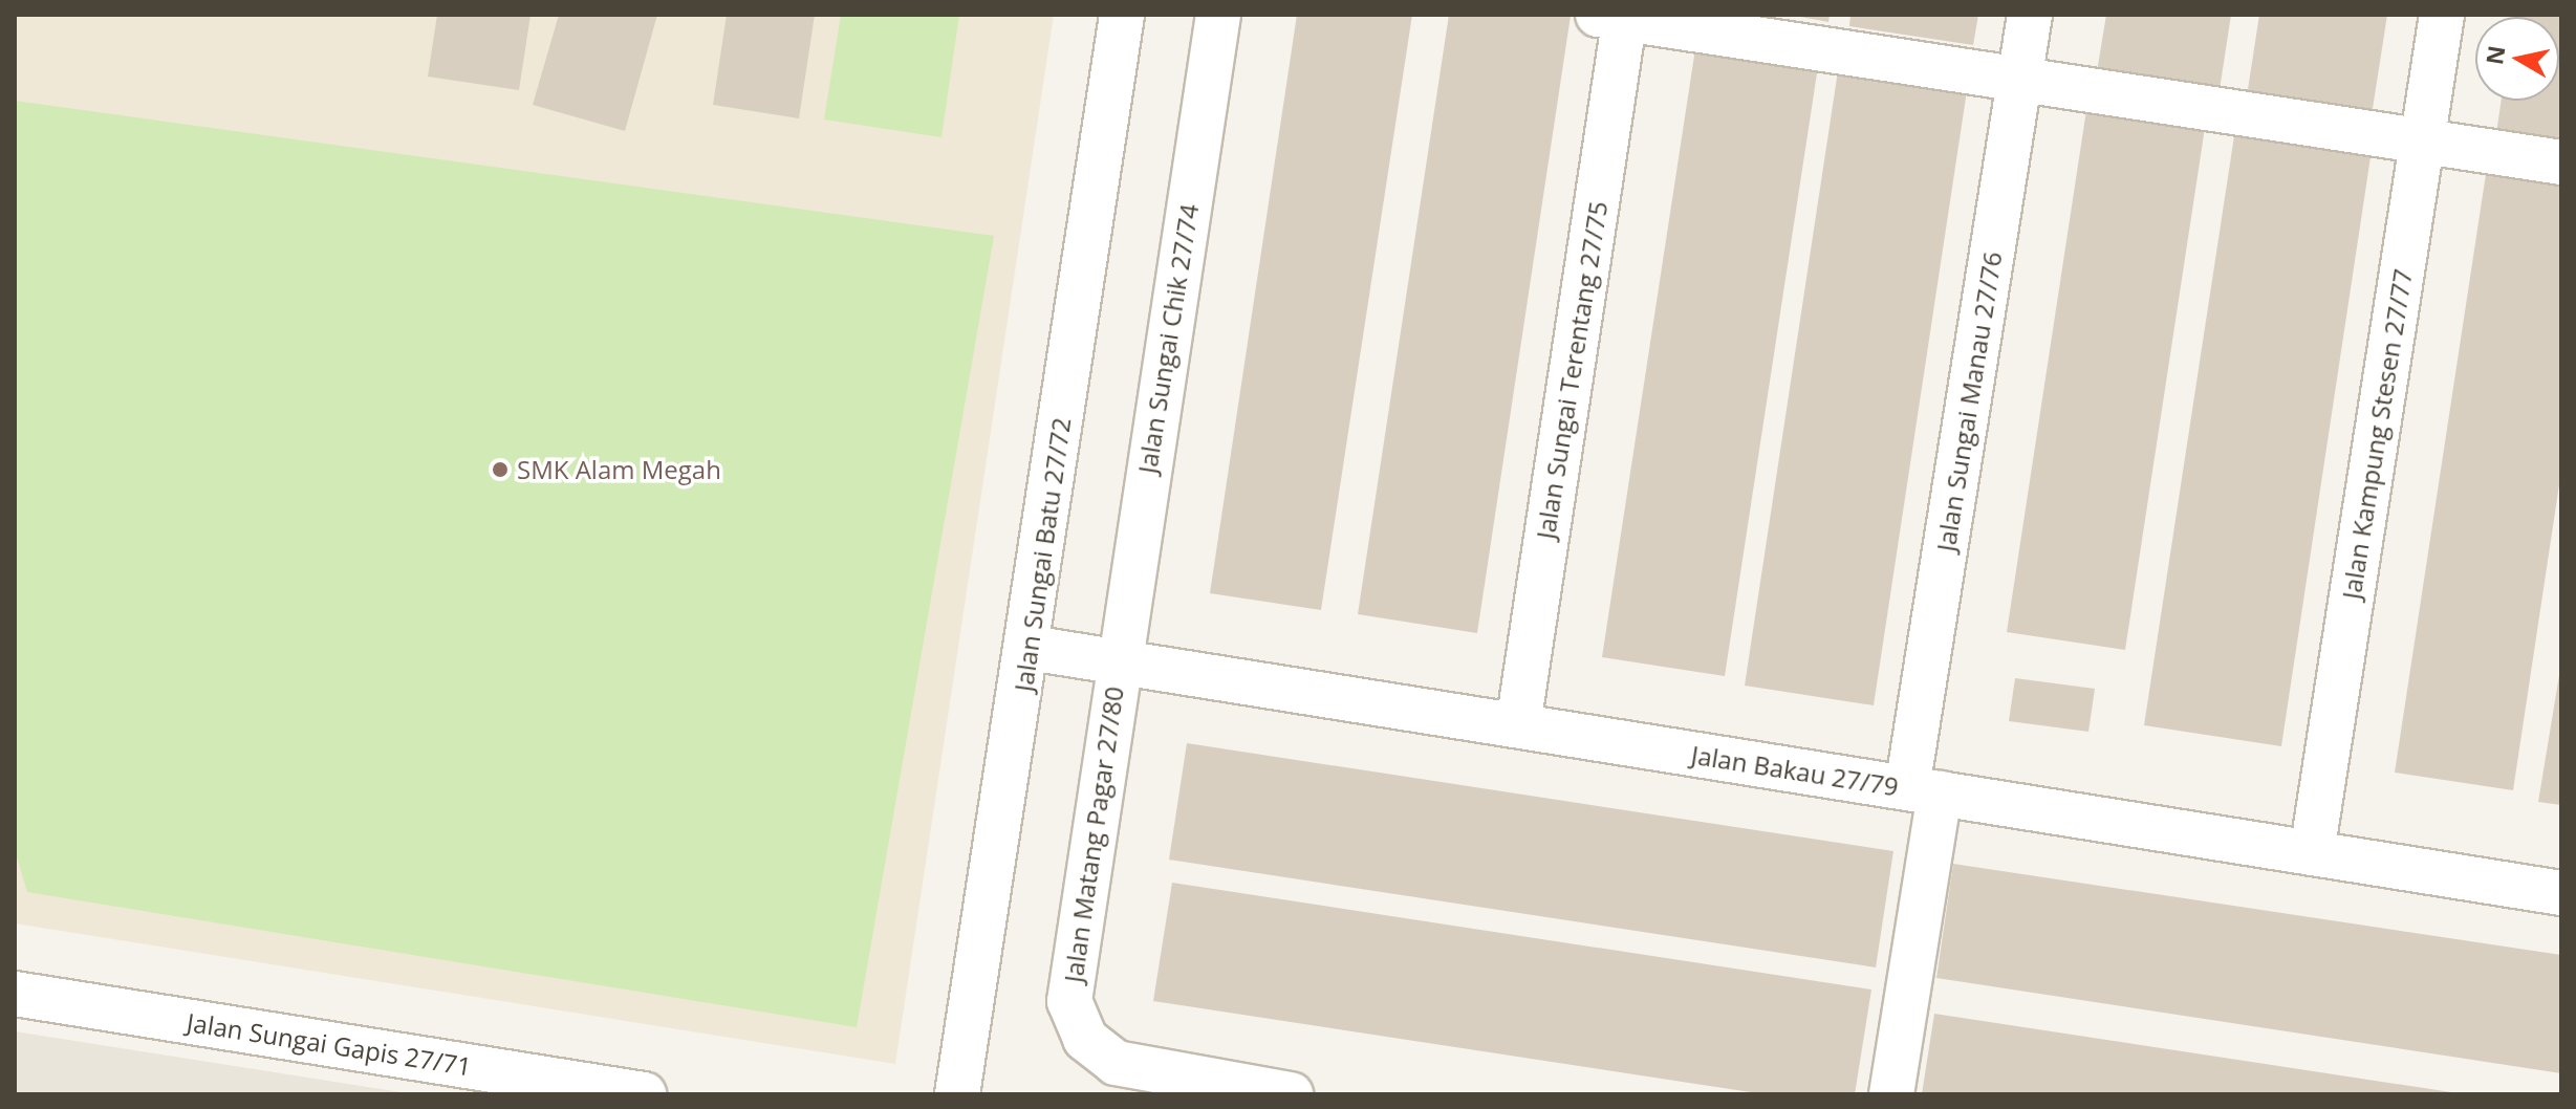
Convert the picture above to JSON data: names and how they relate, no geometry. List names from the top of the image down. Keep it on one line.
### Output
{"streets":{"street":["Jalan Sungai Chik 27/74","Jalan Sungai Terentang 27/75","Jalan Sungai Manau 27/76","Jalan Kampung Stesen 27/77","Jalan Sungai Batu 27/72","Jalan Bakau 27/79","Jalan Matang Pagar 27/80","Jalan Sungai Gapis 27/71"]},"crossings":[["Jalan Sungai Chik 27/74","Jalan Bakau 27/79"],["Jalan Sungai Chik 27/74","Jalan Matang Pagar 27/80"],["Jalan Sungai Terentang 27/75","Jalan Bakau 27/79"],["Jalan Sungai Manau 27/76","Jalan Bakau 27/79"],["Jalan Kampung Stesen 27/77","Jalan Bakau 27/79"],["Jalan Sungai Batu 27/72","Jalan Bakau 27/79"],["Jalan Bakau 27/79","Jalan Matang Pagar 27/80"]],"places":["SMK Alam Megah"],"north":"left"}
